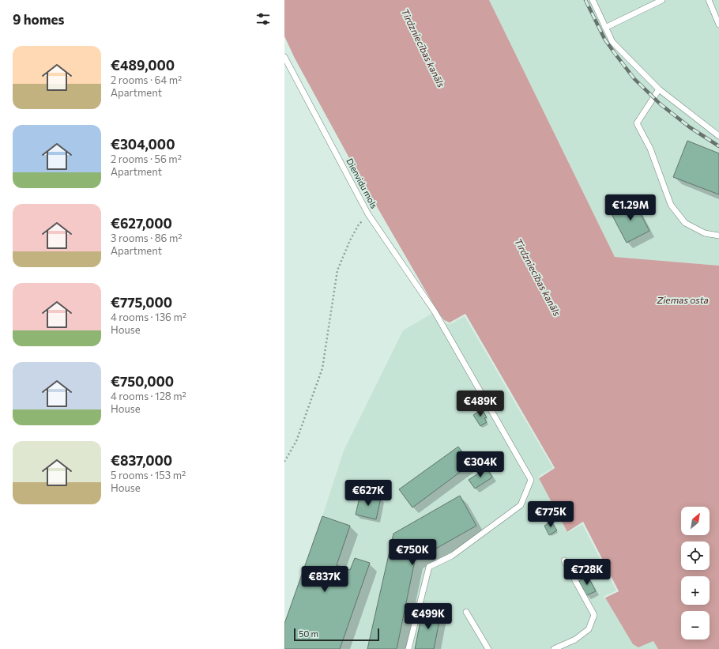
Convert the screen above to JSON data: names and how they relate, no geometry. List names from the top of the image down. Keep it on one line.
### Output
{"streets":{"lane":["Dienvidu mols"]},"water":["Tirdzniecības kanāls","Ziemas osta"],"scale_bar":"50 m","north":"top right","page":{"heading":"9 homes","list":[{"name":"€489,000","note":"2 rooms · 64 m² · Apartment"},{"name":"€304,000","note":"2 rooms · 56 m² · Apartment"},{"name":"€627,000","note":"3 rooms · 86 m² · Apartment"},{"name":"€775,000","note":"4 rooms · 136 m² · House"},{"name":"€750,000","note":"4 rooms · 128 m² · House"},{"name":"€837,000","note":"5 rooms · 153 m² · House"}],"price":["€1.29M","€489K","€304K","€627K","€775K","€750K","€728K","€837K","€499K"],"map_buttons":["+","−"],"scale":"50 m"}}
